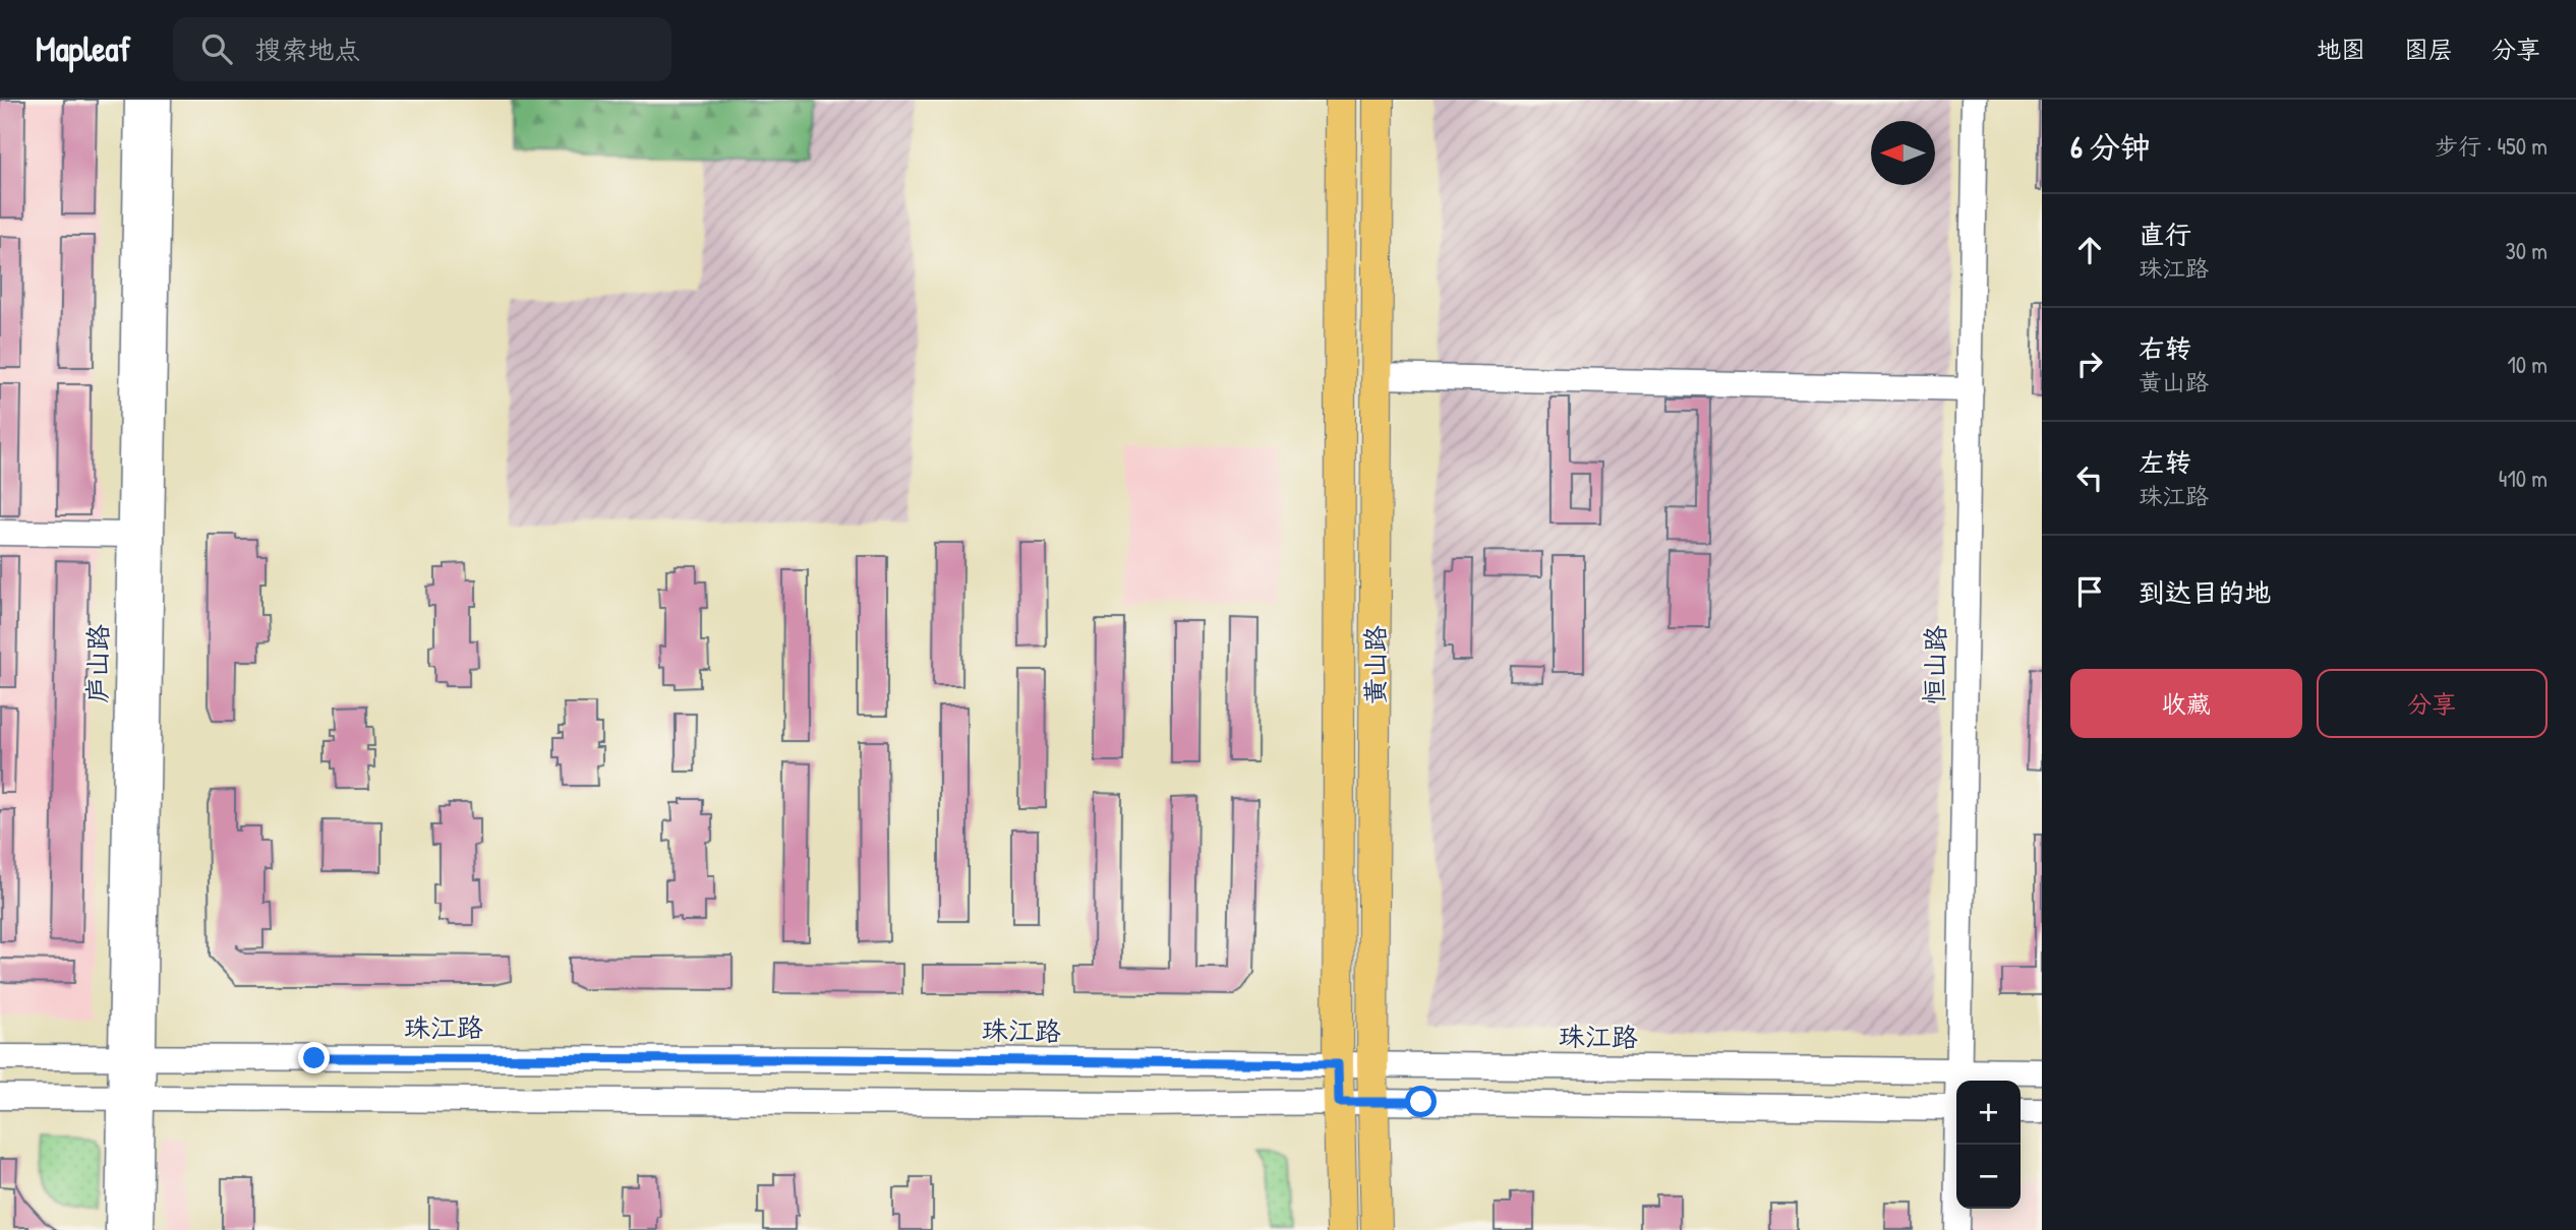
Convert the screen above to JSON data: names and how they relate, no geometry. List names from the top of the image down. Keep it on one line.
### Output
{"streets":{"main road":["黄山路"],"street":["庐山路","恒山路","珠江路"]},"crossings":[["庐山路","珠江路"],["黄山路","珠江路"],["恒山路","珠江路"]],"north":"left","page":{"header":"Mapleaf","search":"搜索地点","nav":["地图","图层","分享"],"heading":["6 分钟","步行 · 450 m"],"list":[["直行","珠江路","30 m"],["右转","黄山路","10 m"],["左转","珠江路","410 m"],"到达目的地"],"buttons":["收藏","分享"],"map_buttons":["+","−"]}}
